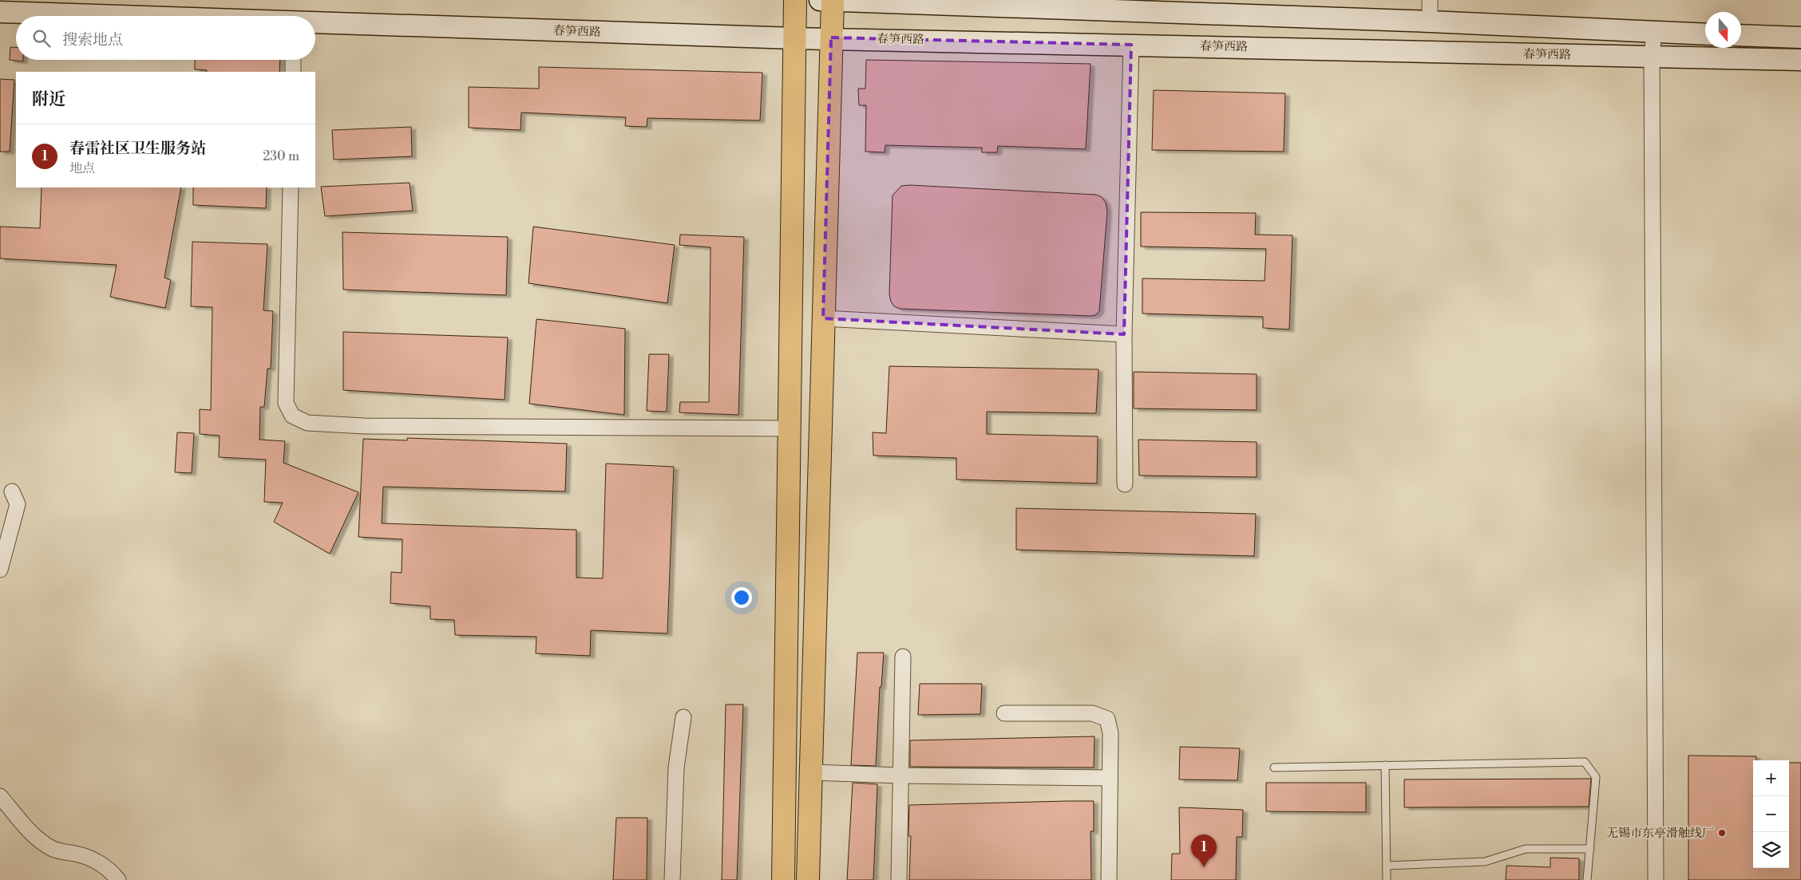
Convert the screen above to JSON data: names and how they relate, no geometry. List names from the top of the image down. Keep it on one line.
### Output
{"streets":{"main road":["春笋西路"]},"places":["无锡市东亭滑触线厂"],"north":"bottom","page":{"search":"搜索地点","heading":"附近","list":[{"mark":"1","name":"春雷社区卫生服务站","note":"地点","value":"230 m"}],"map_buttons":["+","−"],"pins":"1"}}
